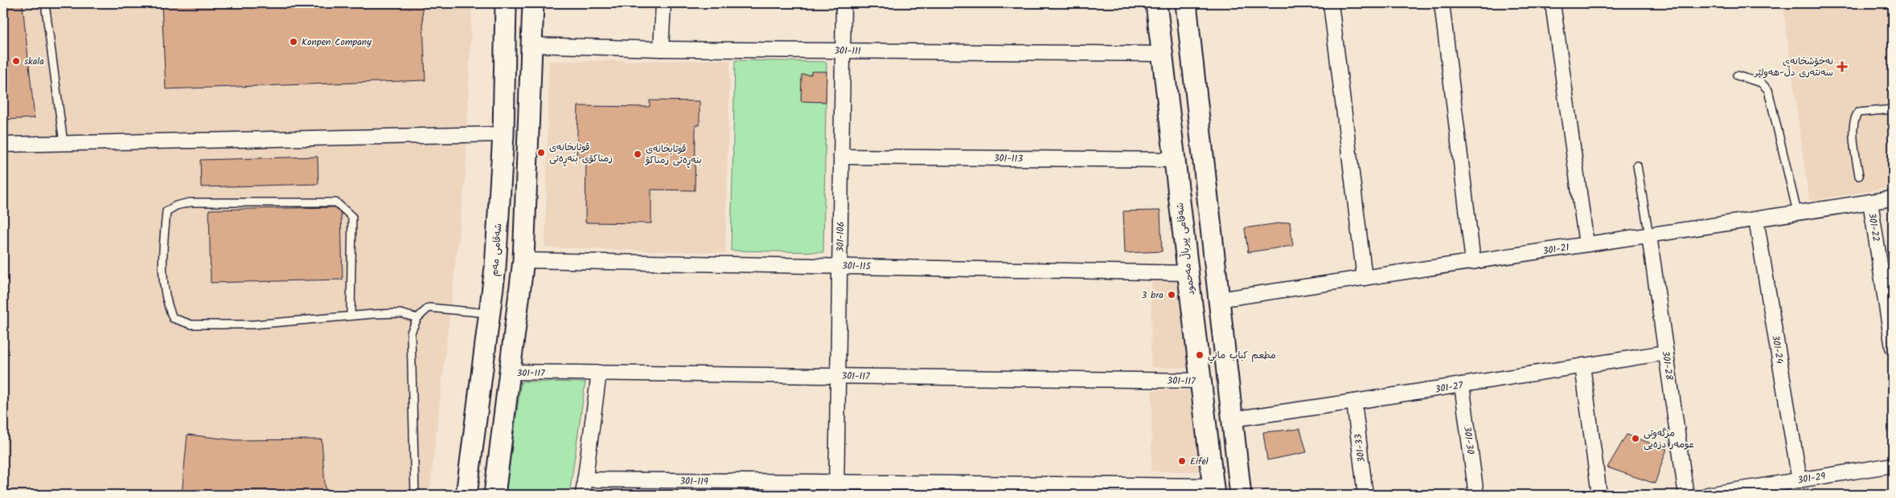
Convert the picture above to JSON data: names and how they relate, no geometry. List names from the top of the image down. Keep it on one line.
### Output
{"streets":{"street":["301-111","301-113","301-22","301-106","شەقامی پیرباڵ مەحمود","301-21","شەقامی مەم","301-115","301-24","301-28","301-117","301-27","301-30","301-33","301-29","301-119"]},"crossings":[["301-111","301-106"],["301-111","شەقامی پیرباڵ مەحمود"],["301-113","301-106"],["301-113","شەقامی پیرباڵ مەحمود"],["301-22","301-21"],["301-106","301-115"],["301-106","301-117"],["301-106","301-119"],["شەقامی پیرباڵ مەحمود","301-115"],["شەقامی پیرباڵ مەحمود","301-117"],["شەقامی پیرباڵ مەحمود","301-119"],["301-21","301-24"],["301-21","301-28"],["301-24","301-29"],["301-28","301-27"],["301-27","301-30"],["301-27","301-33"]],"places":{"other":["Konpen Company","skala","قوتابخانەی زمناكۆی بنەڕەتی","قوتابخانەی بنەڕەتی زمناکۆ","3 bra","مطعم كباب ماني","مزگەوتی عومەر دزەیی","Eifel"],"health":["نەخۆشخانەی سەنتەری دڵ-هەولێر"]}}
